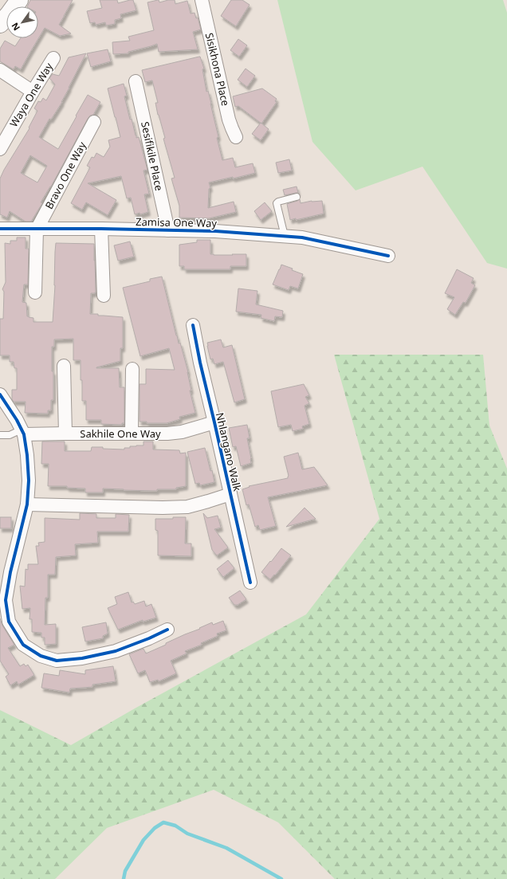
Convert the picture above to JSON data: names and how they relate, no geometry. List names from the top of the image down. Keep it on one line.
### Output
{"streets":{"street":["Sisikhona Place","Waya One Way","Sesifikile Place","Bravo One Way","Zamisa One Way","Sakhile One Way","Nhlangano Walk"]},"crossings":[["Sesifikile Place","Zamisa One Way"],["Bravo One Way","Zamisa One Way"],["Sakhile One Way","Nhlangano Walk"]],"north":"bottom left"}
